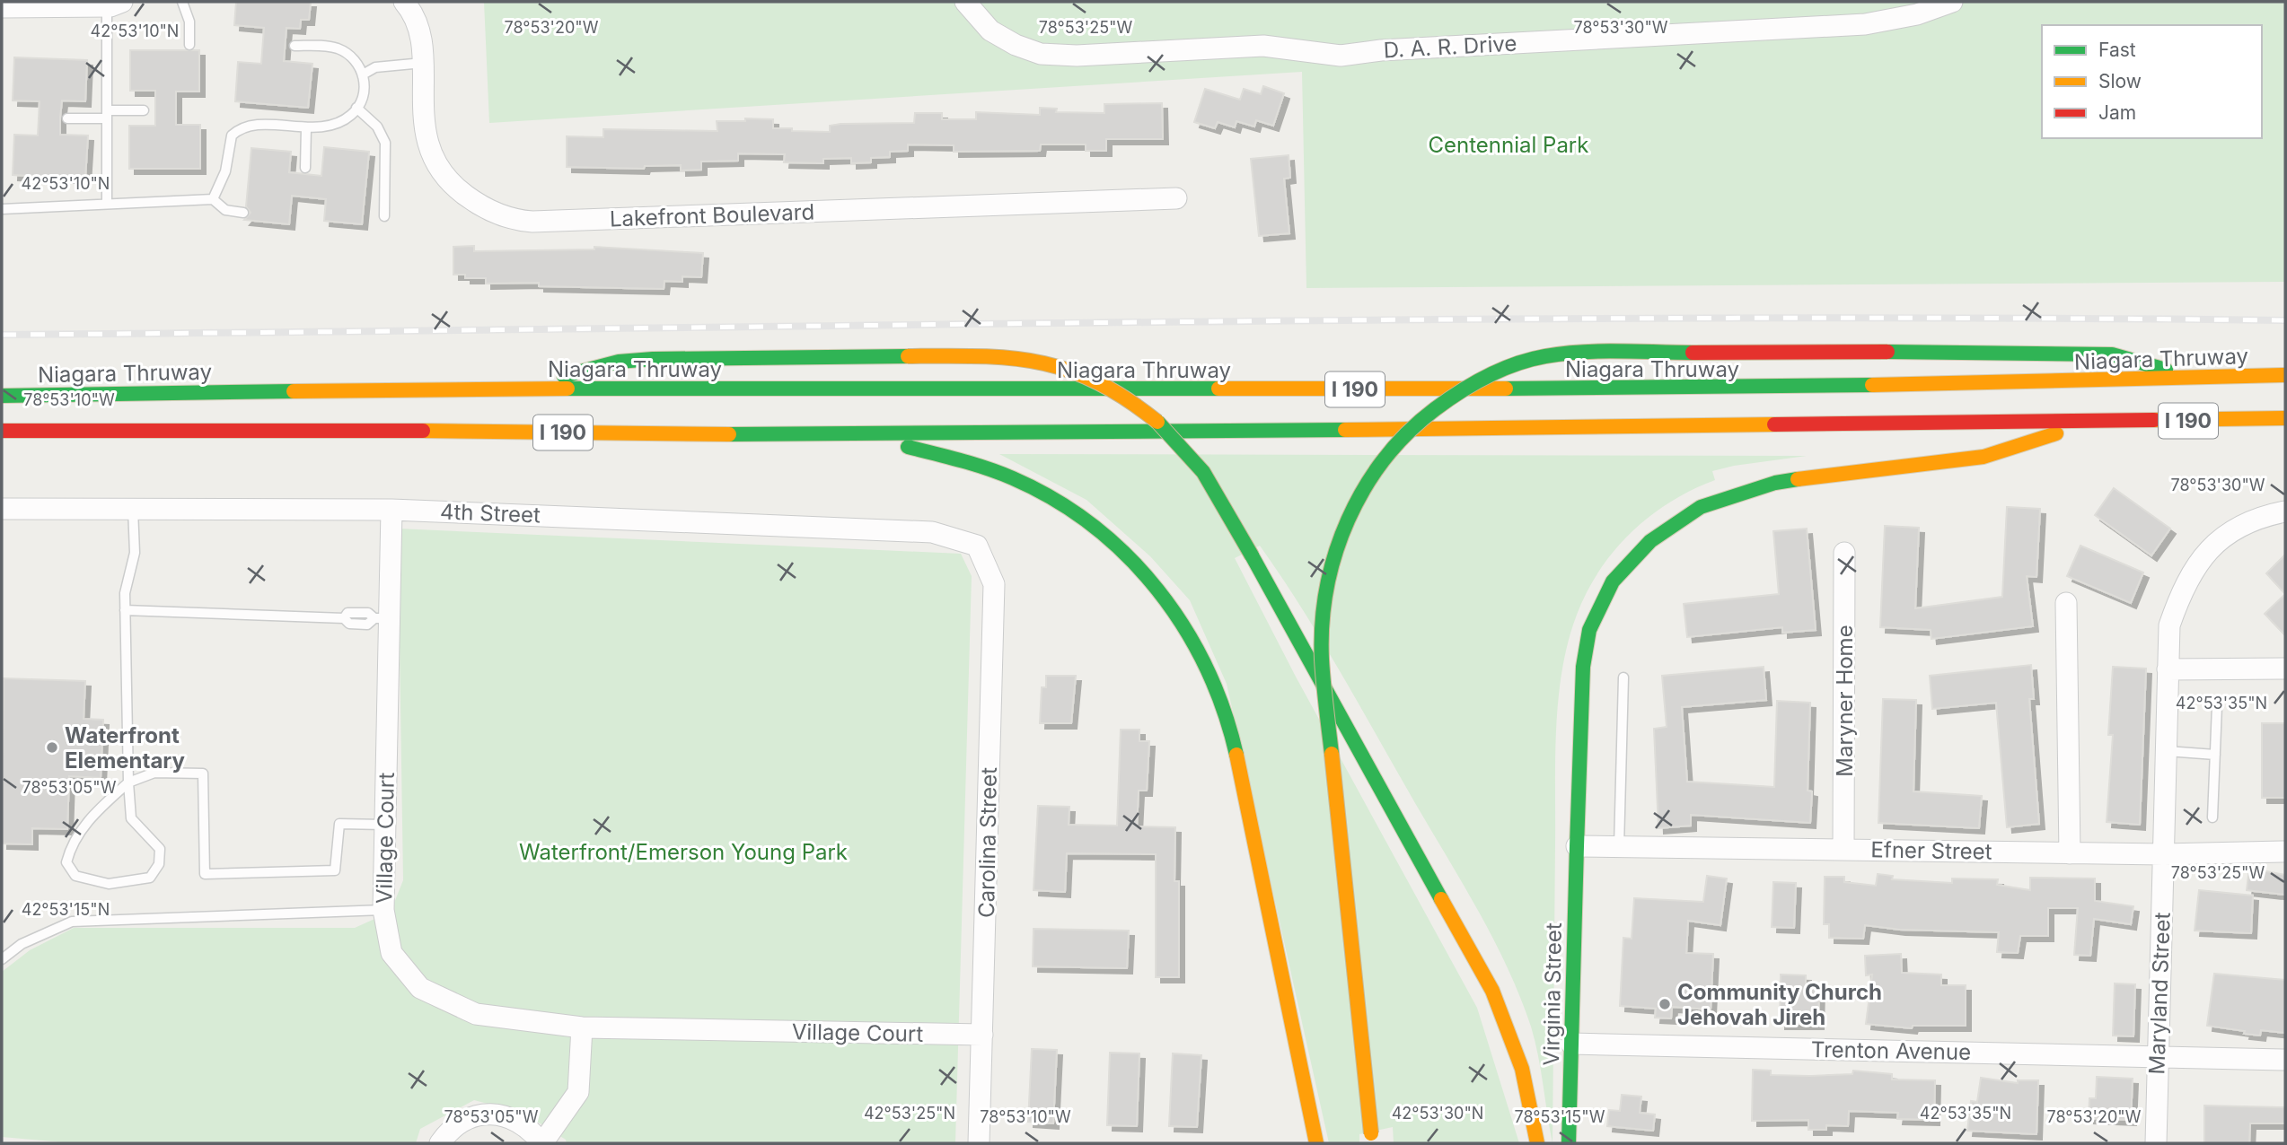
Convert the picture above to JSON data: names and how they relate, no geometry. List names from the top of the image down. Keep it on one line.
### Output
{"streets":{"main road":["Niagara Thruway","I 190","Virginia Street"],"street":["D. A. R. Drive","Lakefront Boulevard","4th Street","Maryner Home","Village Court","Carolina Street","Efner Street","Maryland Street","Trenton Avenue"]},"crossings":[["I 190","Virginia Street"],["4th Street","Village Court"],["4th Street","Carolina Street"],["Maryner Home","Efner Street"],["Village Court","Carolina Street"],["Efner Street","Maryland Street"],["Efner Street","Virginia Street"],["Maryland Street","Trenton Avenue"],["Virginia Street","Trenton Avenue"]],"parks":["Centennial Park","Waterfront/Emerson Young Park"],"places":["Waterfront Elementary","Community Church Jehovah Jireh"],"legend":["Fast","Slow","Jam"],"coordinates":["78°53'20\"W","78°53'25\"W","78°53'30\"W","42°53'10\"N","78°53'10\"W","42°53'35\"N","78°53'05\"W","42°53'15\"N","42°53'25\"N","42°53'30\"N","78°53'15\"W"]}
